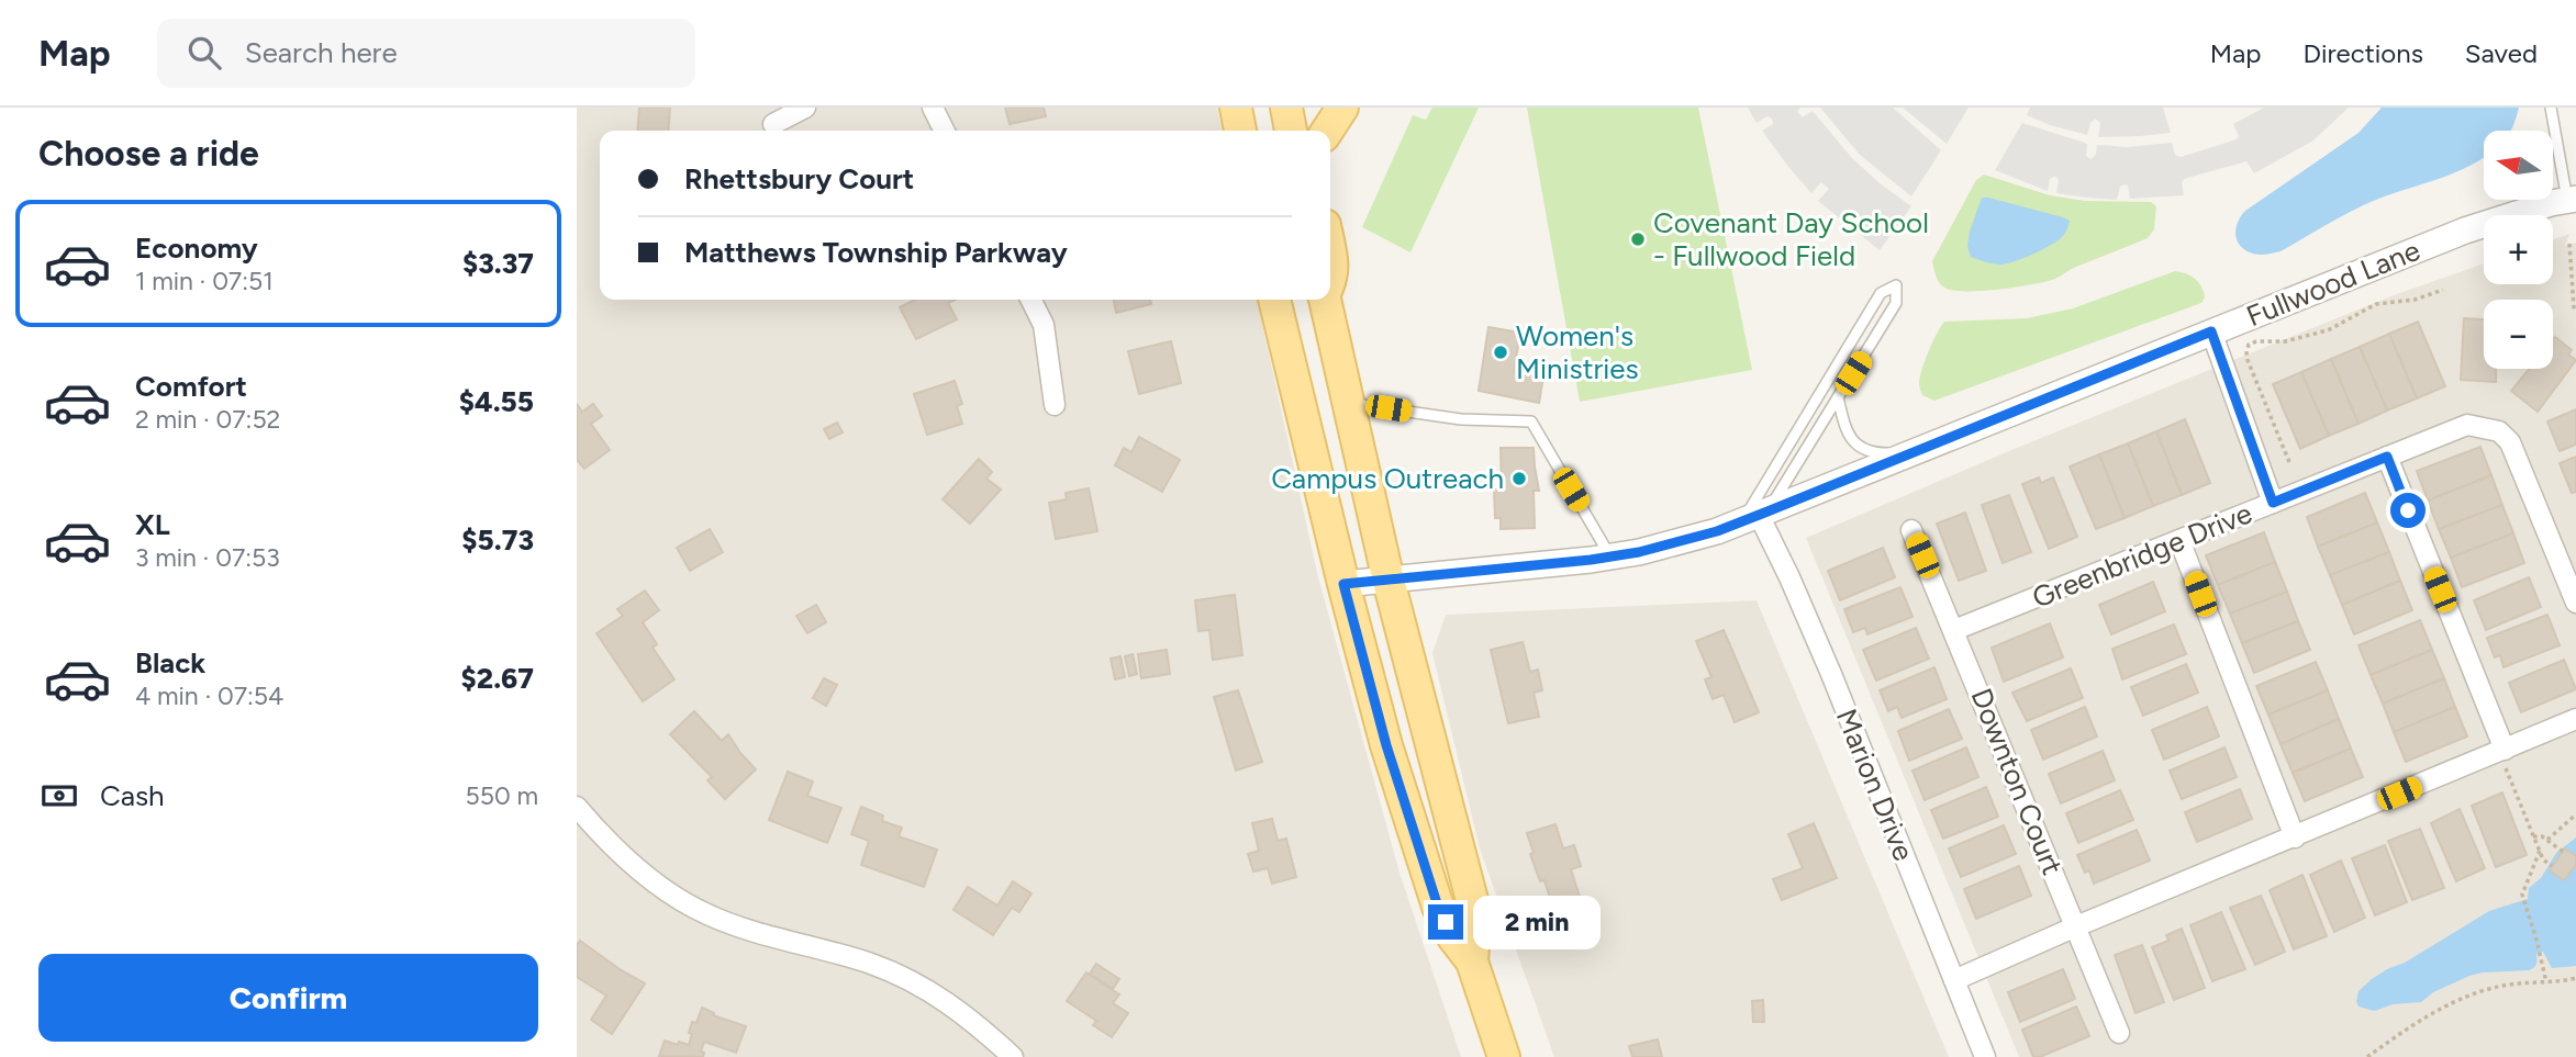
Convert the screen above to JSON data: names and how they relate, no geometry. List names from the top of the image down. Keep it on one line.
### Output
{"streets":{"street":["Fullwood Lane","Greenbridge Drive","Downton Court","Marion Drive"]},"crossings":[["Fullwood Lane","Marion Drive"],["Greenbridge Drive","Downton Court"]],"places":["Covenant Day School - Fullwood Field","Women's Ministries","Campus Outreach"],"north":"left","page":{"header":"Map","search":"Search here","nav":["Map","Directions","Saved"],"heading":"Choose a ride","map_buttons":["+","−"],"banner":["Rhettsbury Court","Matthews Township Parkway"],"list":[{"name":"Economy","note":"1 min · 07:51","value":"$3.37"},{"name":"Comfort","note":"2 min · 07:52","value":"$4.55"},{"name":"XL","note":"3 min · 07:53","value":"$5.73"},{"name":"Black","note":"4 min · 07:54","value":"$2.67"}],"pay":["Cash","550 m"],"bubble":"2 min","buttons":"Confirm"}}
